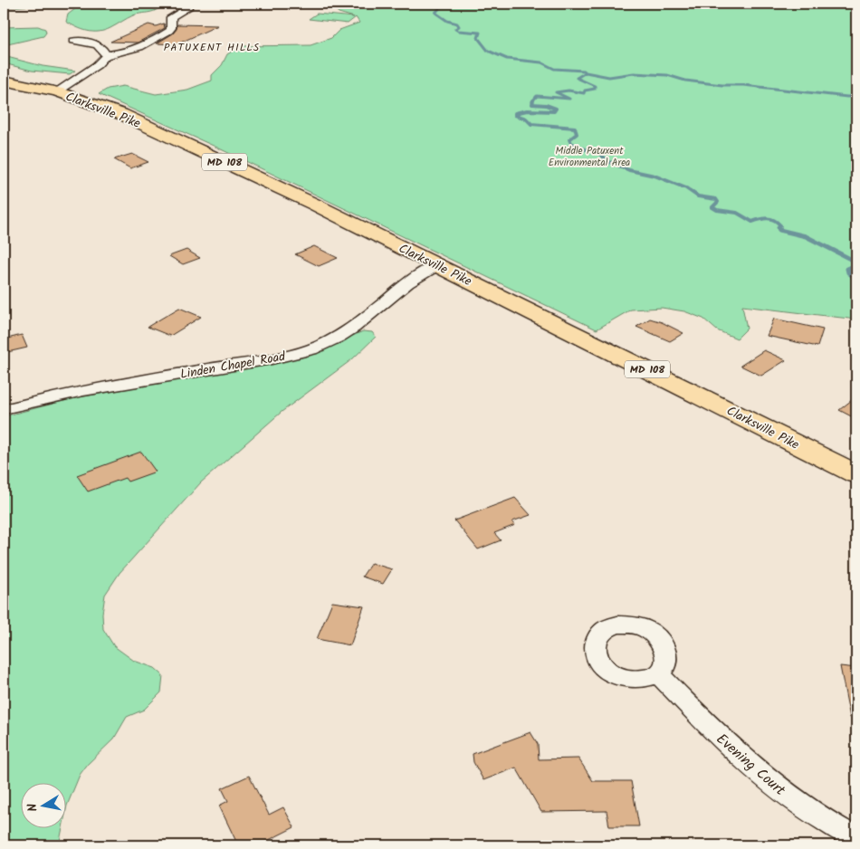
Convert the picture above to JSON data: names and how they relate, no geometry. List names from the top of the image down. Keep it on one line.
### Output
{"streets":{"main road":["Clarksville Pike","MD 108"],"street":["Linden Chapel Road","Evening Court"]},"crossings":[["Clarksville Pike","Linden Chapel Road"]],"districts":["PATUXENT HILLS"],"parks":["Middle Patuxent Environmental Area"],"north":"left"}
